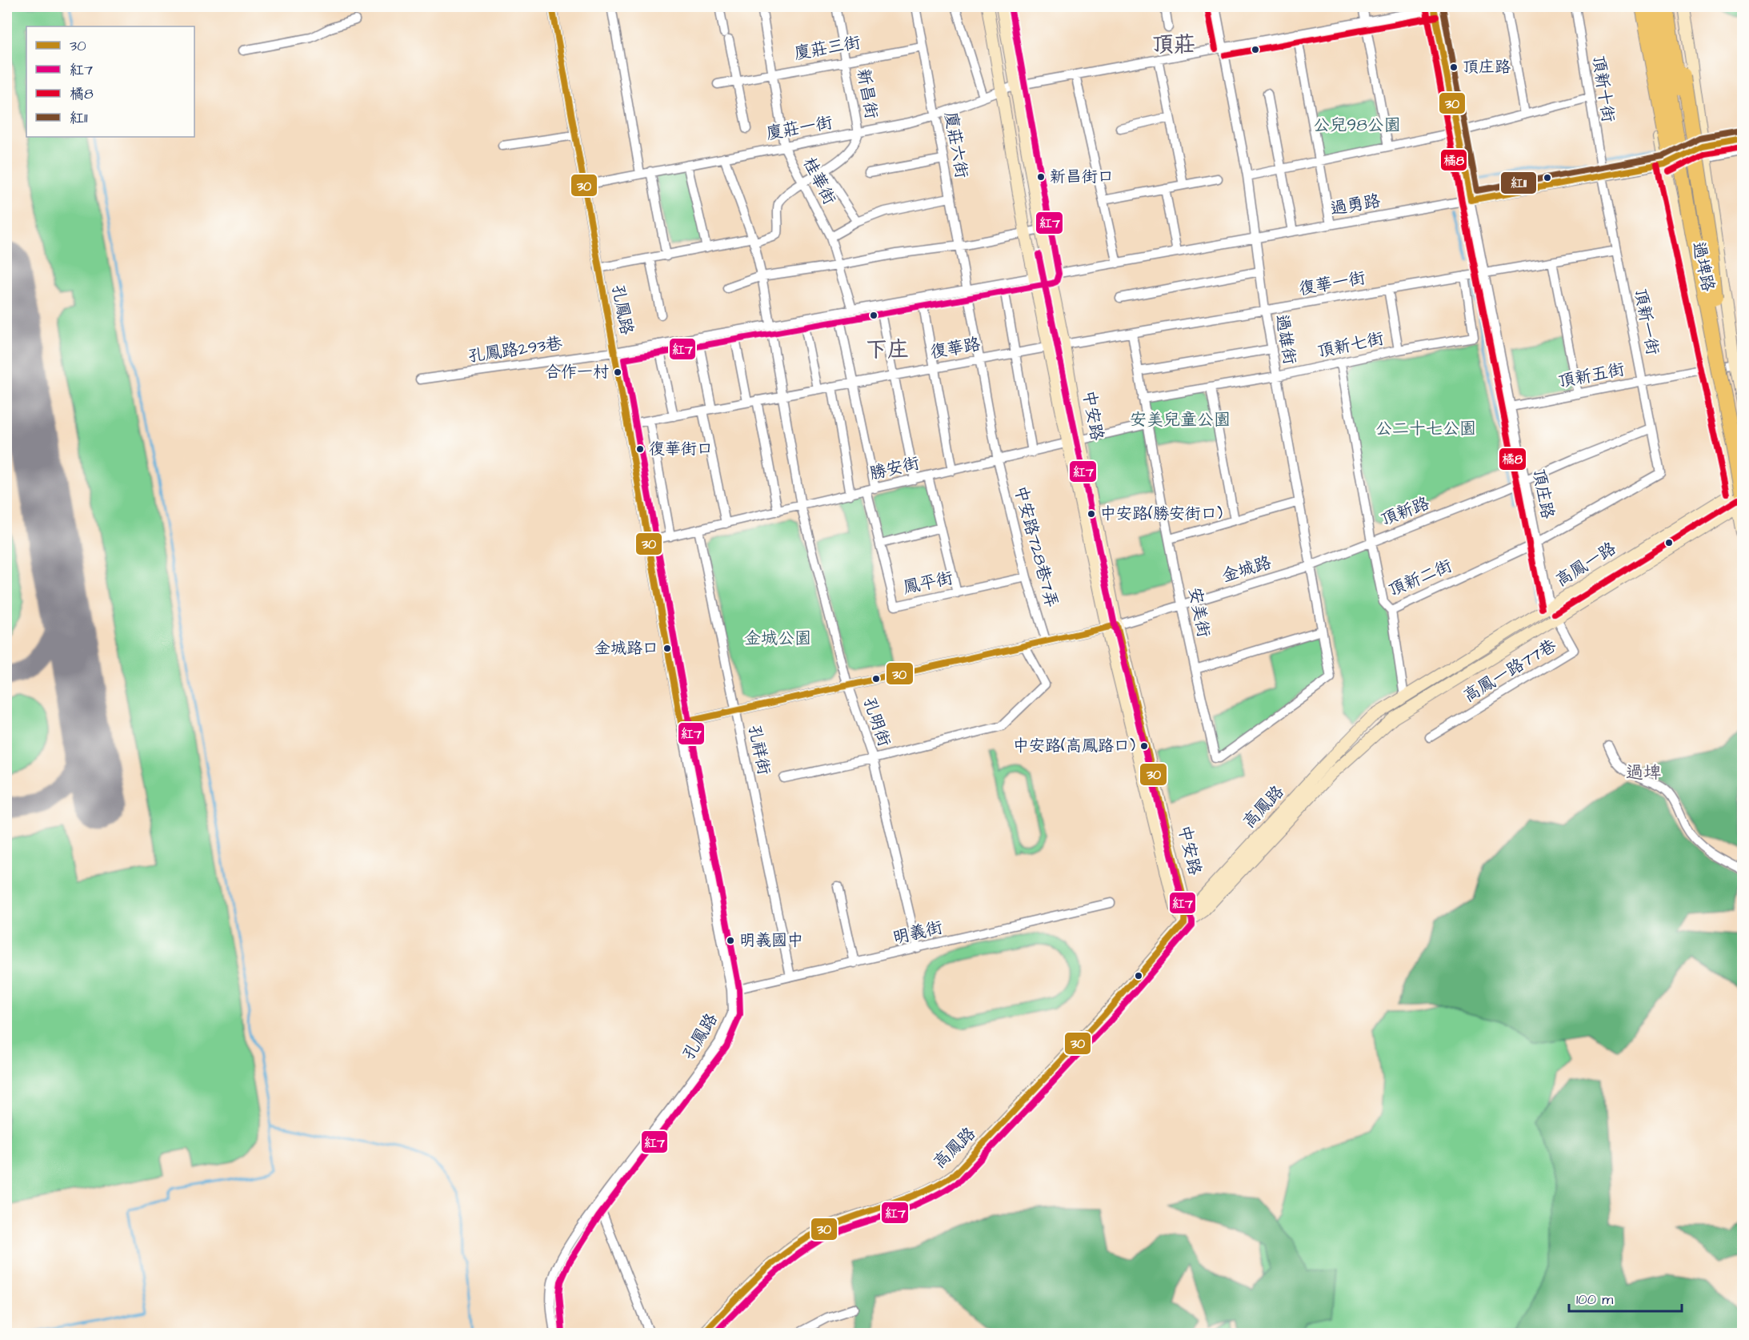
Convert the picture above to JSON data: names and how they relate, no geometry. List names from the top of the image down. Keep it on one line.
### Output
{"streets":{"street":["廈莊三街","頂新十街","新昌街","廈莊一街","廈莊六街","桂華街","過勇路","過埤路","復華一街","孔鳳路","頂新一街","過雄街","頂新七街","復華路","孔鳳路293巷","頂新五街","中安路","勝安街","頂庄路","頂新路","中安路728巷7弄","高鳳一路","金城路","頂新二街","鳳平街","安美街","高鳳一路77巷","孔明街","孔祥街","高鳳路","明義街"]},"crossings":[["廈莊三街","新昌街"],["廈莊三街","廈莊六街"],["廈莊三街","桂華街"],["頂新十街","過勇路"],["頂新十街","頂新一街"],["新昌街","廈莊一街"],["新昌街","桂華街"],["新昌街","孔鳳路"],["廈莊一街","廈莊六街"],["廈莊一街","桂華街"],["廈莊一街","孔鳳路"],["廈莊一街","過雄街"],["廈莊一街","中安路"],["廈莊一街","頂庄路"],["廈莊六街","過勇路"],["廈莊六街","復華路"],["廈莊六街","中安路728巷7弄"],["桂華街","過勇路"],["過勇路","過埤路"],["過勇路","頂新一街"],["過勇路","過雄街"],["過勇路","孔鳳路293巷"],["過勇路","中安路"],["過勇路","頂庄路"],["過勇路","鳳平街"],["過埤路","頂新五街"],["過埤路","高鳳一路"],["復華一街","頂新一街"],["復華一街","過雄街"],["復華一街","頂新七街"],["復華一街","復華路"],["復華一街","頂庄路"],["孔鳳路","復華路"],["孔鳳路","孔鳳路293巷"],["孔鳳路","勝安街"],["孔鳳路","金城路"],["孔鳳路","明義街"],["頂新一街","頂新五街"],["頂新一街","頂新路"],["頂新一街","頂新二街"],["過雄街","頂新七街"],["過雄街","頂新路"],["過雄街","金城路"],["過雄街","安美街"],["頂新七街","頂新二街"],["頂新七街","安美街"],["復華路","中安路"],["復華路","中安路728巷7弄"],["復華路","鳳平街"],["復華路","安美街"],["復華路","孔明街"],["孔鳳路293巷","鳳平街"],["孔鳳路293巷","孔明街"],["頂新五街","頂庄路"],["中安路","勝安街"],["中安路","金城路"],["中安路","高鳳路"],["勝安街","中安路728巷7弄"],["勝安街","鳳平街"],["勝安街","安美街"],["勝安街","孔明街"],["勝安街","孔祥街"],["頂庄路","頂新路"],["頂庄路","高鳳一路"],["頂庄路","頂新二街"],["頂庄路","高鳳一路77巷"],["頂新路","金城路"],["頂新路","頂新二街"],["中安路728巷7弄","金城路"],["中安路728巷7弄","鳳平街"],["高鳳一路","高鳳一路77巷"],["高鳳一路","高鳳路"],["金城路","安美街"],["金城路","孔明街"],["金城路","孔祥街"],["孔明街","明義街"],["孔祥街","明義街"]],"districts":["頂莊","下庄","過埤"],"parks":["公兒98公園","安美兒童公園","公二十七公園","金城公園"],"places":["頂庄路","新昌街口","合作一村","復華街口","中安路(勝安街口)","金城路口","中安路(高鳳路口)","明義國中"],"lines":["transit line 30","transit line 紅7","transit line 紅11","transit line 橘8"],"legend":["30","紅7","橘8","紅11"],"scale_bar":"100 m"}
